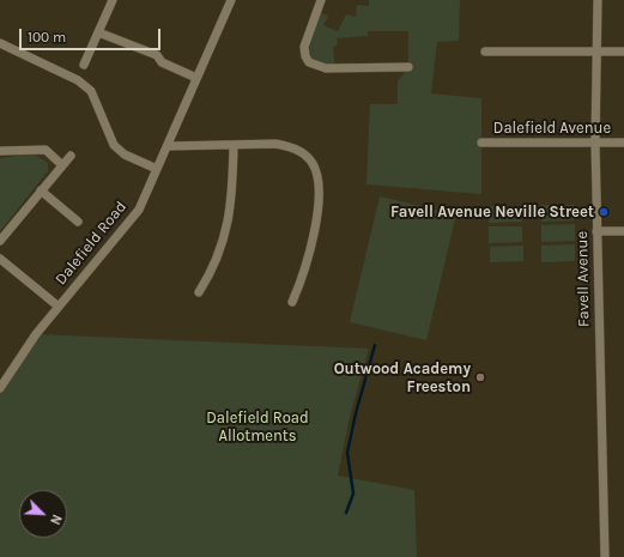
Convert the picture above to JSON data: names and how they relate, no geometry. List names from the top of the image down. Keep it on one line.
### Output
{"streets":{"street":["Dalefield Avenue","Dalefield Road","Favell Avenue"]},"crossings":[["Dalefield Avenue","Favell Avenue"]],"parks":["Dalefield Road Allotments"],"places":["Favell Avenue Neville Street","Outwood Academy Freeston"],"scale_bar":"100 m","north":"bottom right"}
